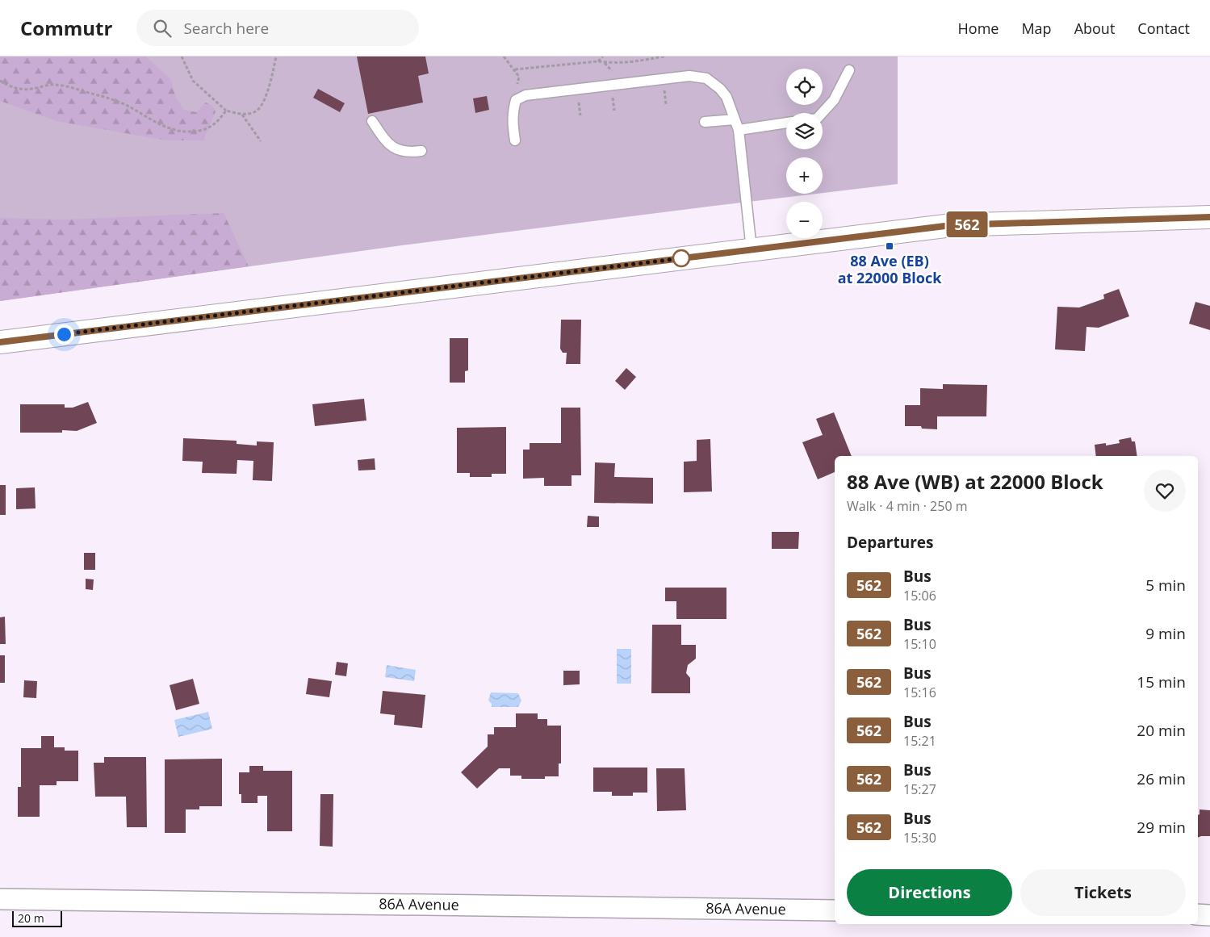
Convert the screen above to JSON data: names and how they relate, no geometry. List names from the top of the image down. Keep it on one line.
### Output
{"streets":{"street":["86A Avenue"]},"places":{"transit":["88 Ave (EB) at 22000 Block"]},"lines":["bus line 562"],"scale_bar":"20 m","page":{"header":"Commutr","search":"Search here","nav":["Home","Map","About","Contact"],"on_map":"562","map_buttons":["+","−"],"heading":[["88 Ave (WB) at 22000 Block","Walk · 4 min · 250 m"],"Departures"],"list":[{"mark":"562","name":"Bus","note":"15:06","value":"5 min"},{"mark":"562","name":"Bus","note":"15:10","value":"9 min"},{"mark":"562","name":"Bus","note":"15:16","value":"15 min"},{"mark":"562","name":"Bus","note":"15:21","value":"20 min"},{"mark":"562","name":"Bus","note":"15:27","value":"26 min"},{"mark":"562","name":"Bus","note":"15:30","value":"29 min"}],"buttons":["Directions","Tickets"],"scale":"20 m"}}
